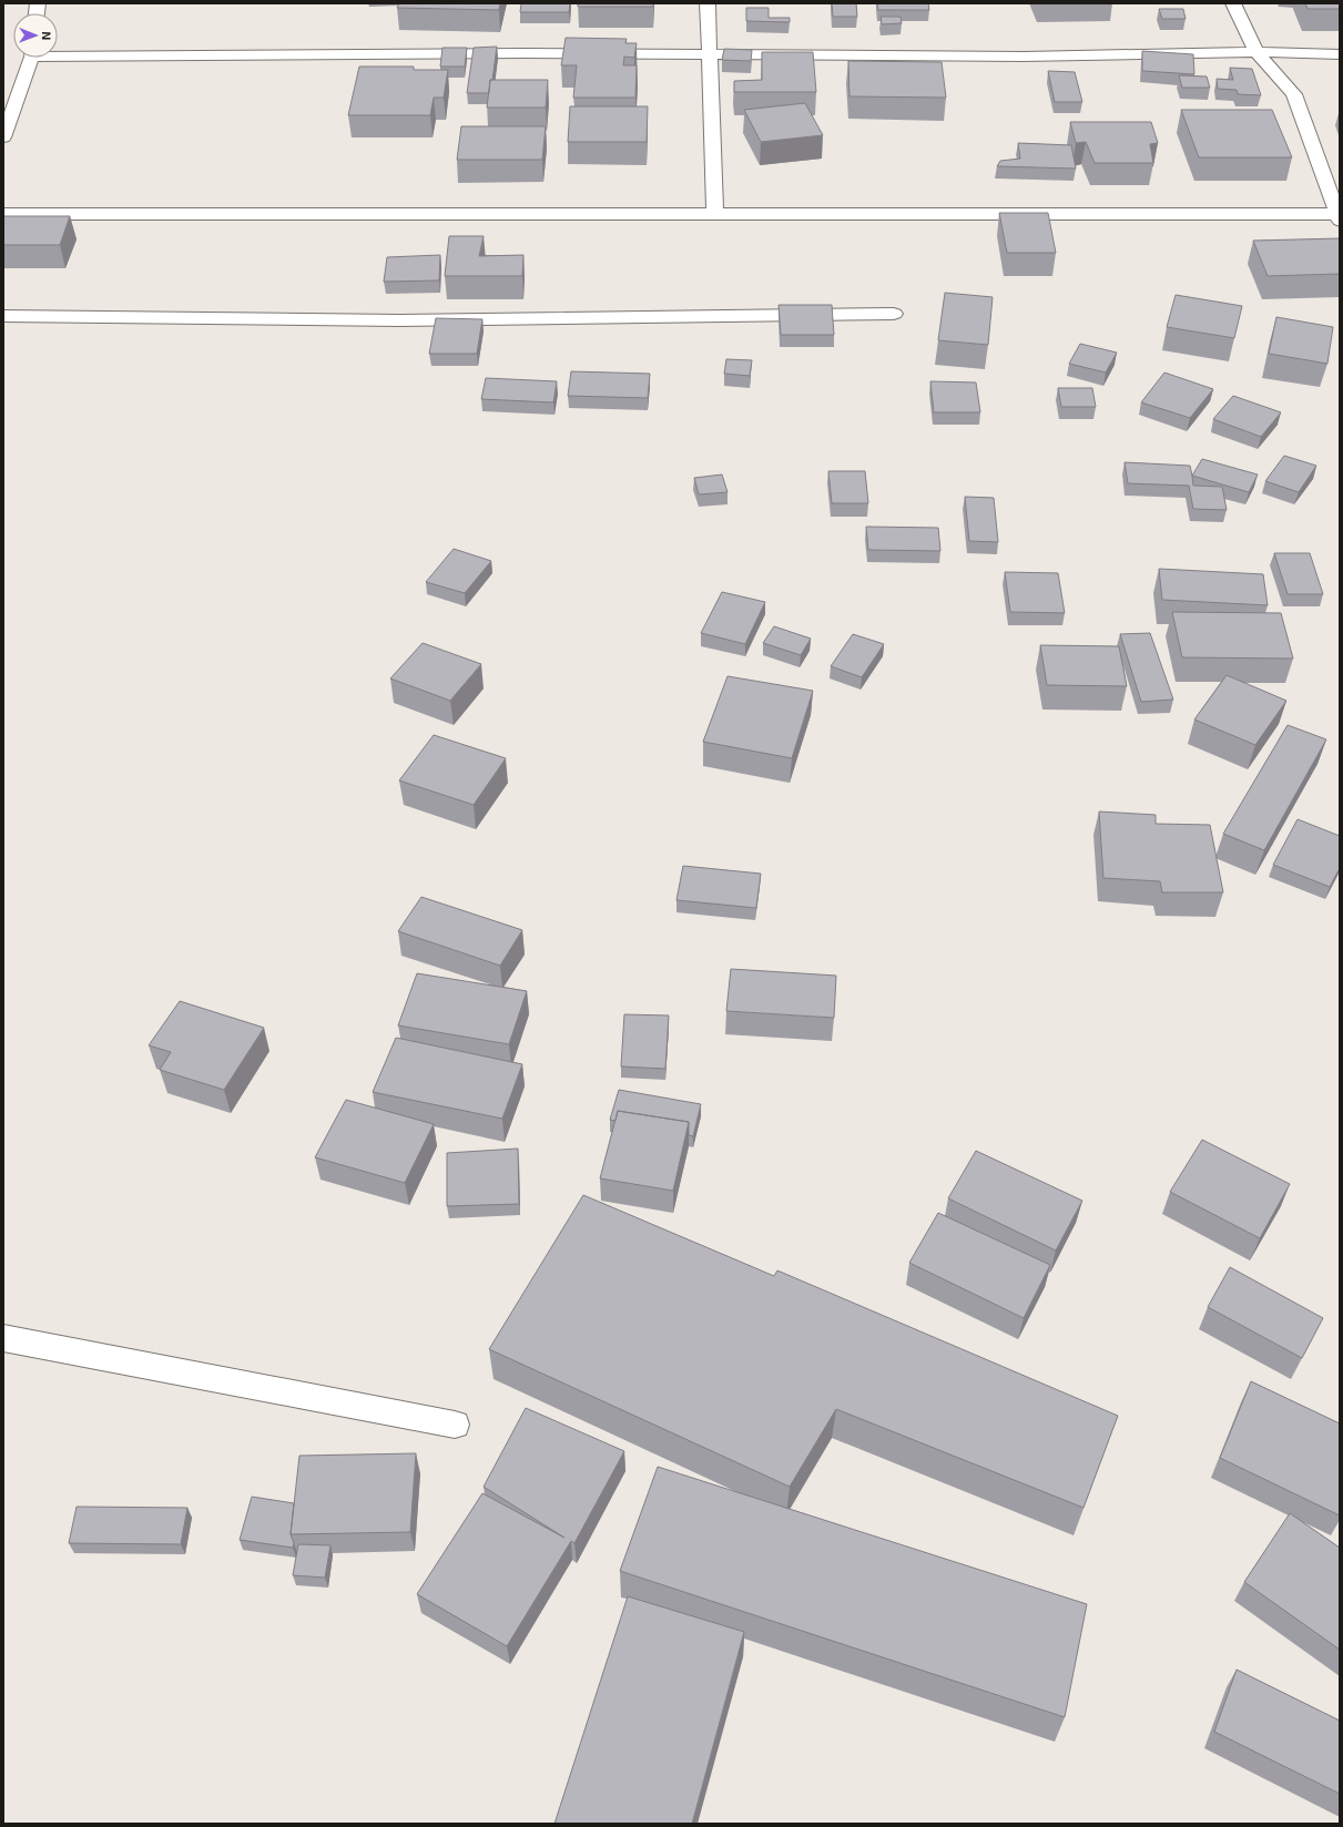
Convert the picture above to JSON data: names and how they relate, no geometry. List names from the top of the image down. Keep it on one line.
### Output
{"north":"right"}
